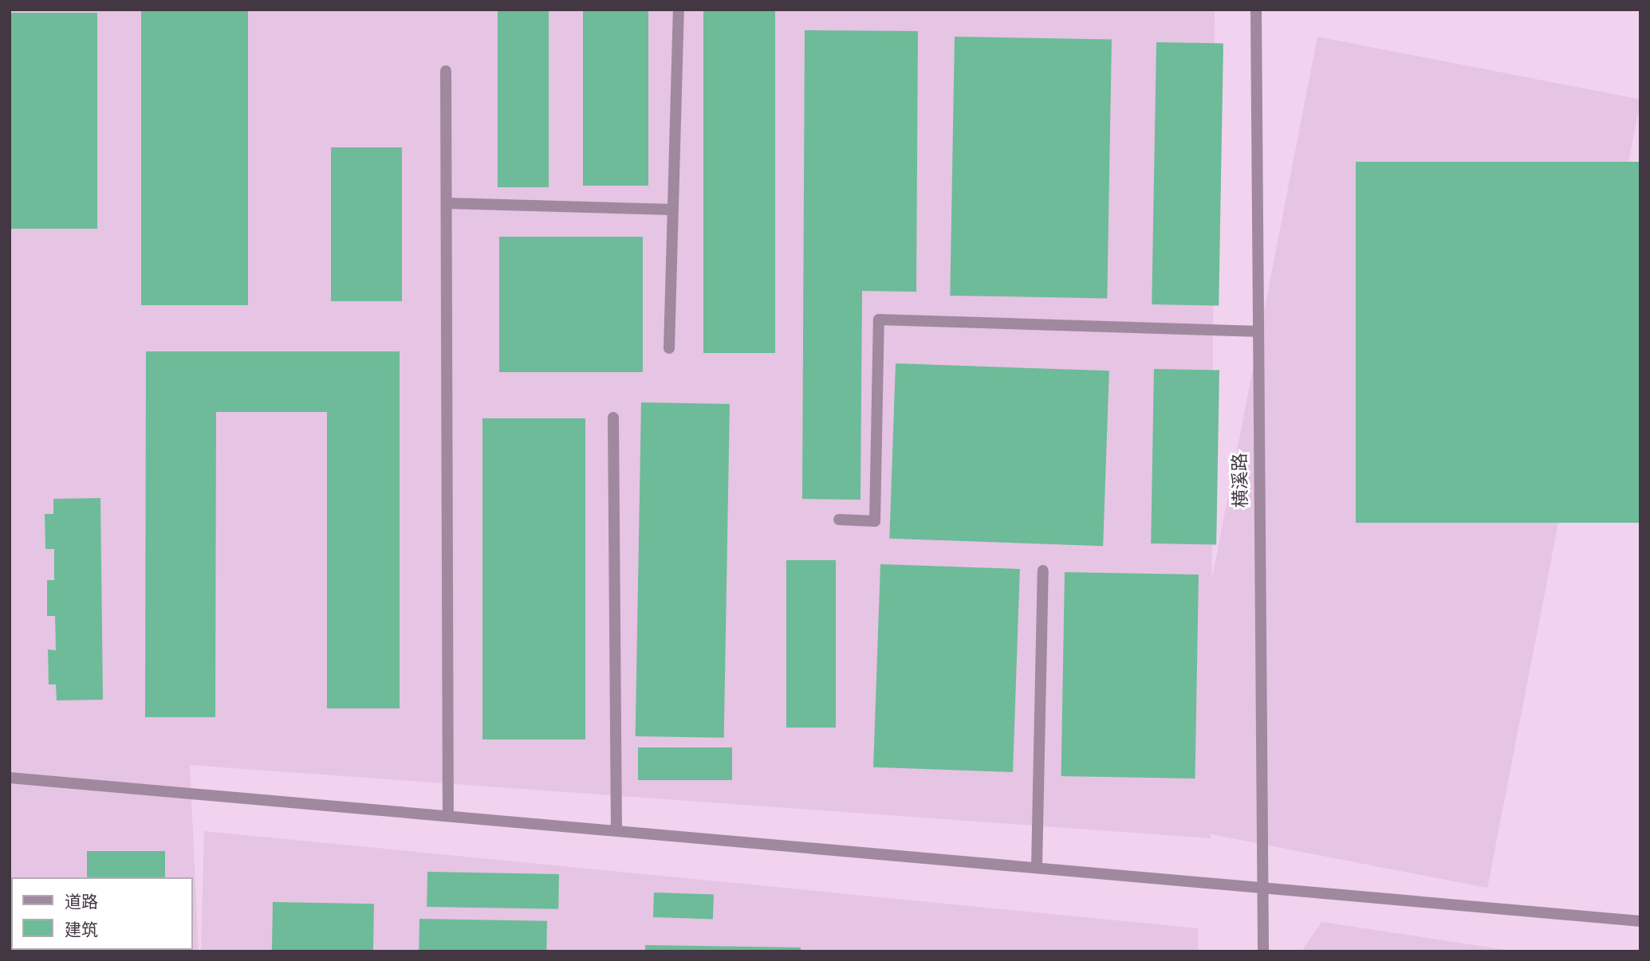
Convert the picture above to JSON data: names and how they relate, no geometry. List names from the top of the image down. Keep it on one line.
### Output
{"streets":{"street":["横溪路"]},"legend":["道路","建筑"]}
